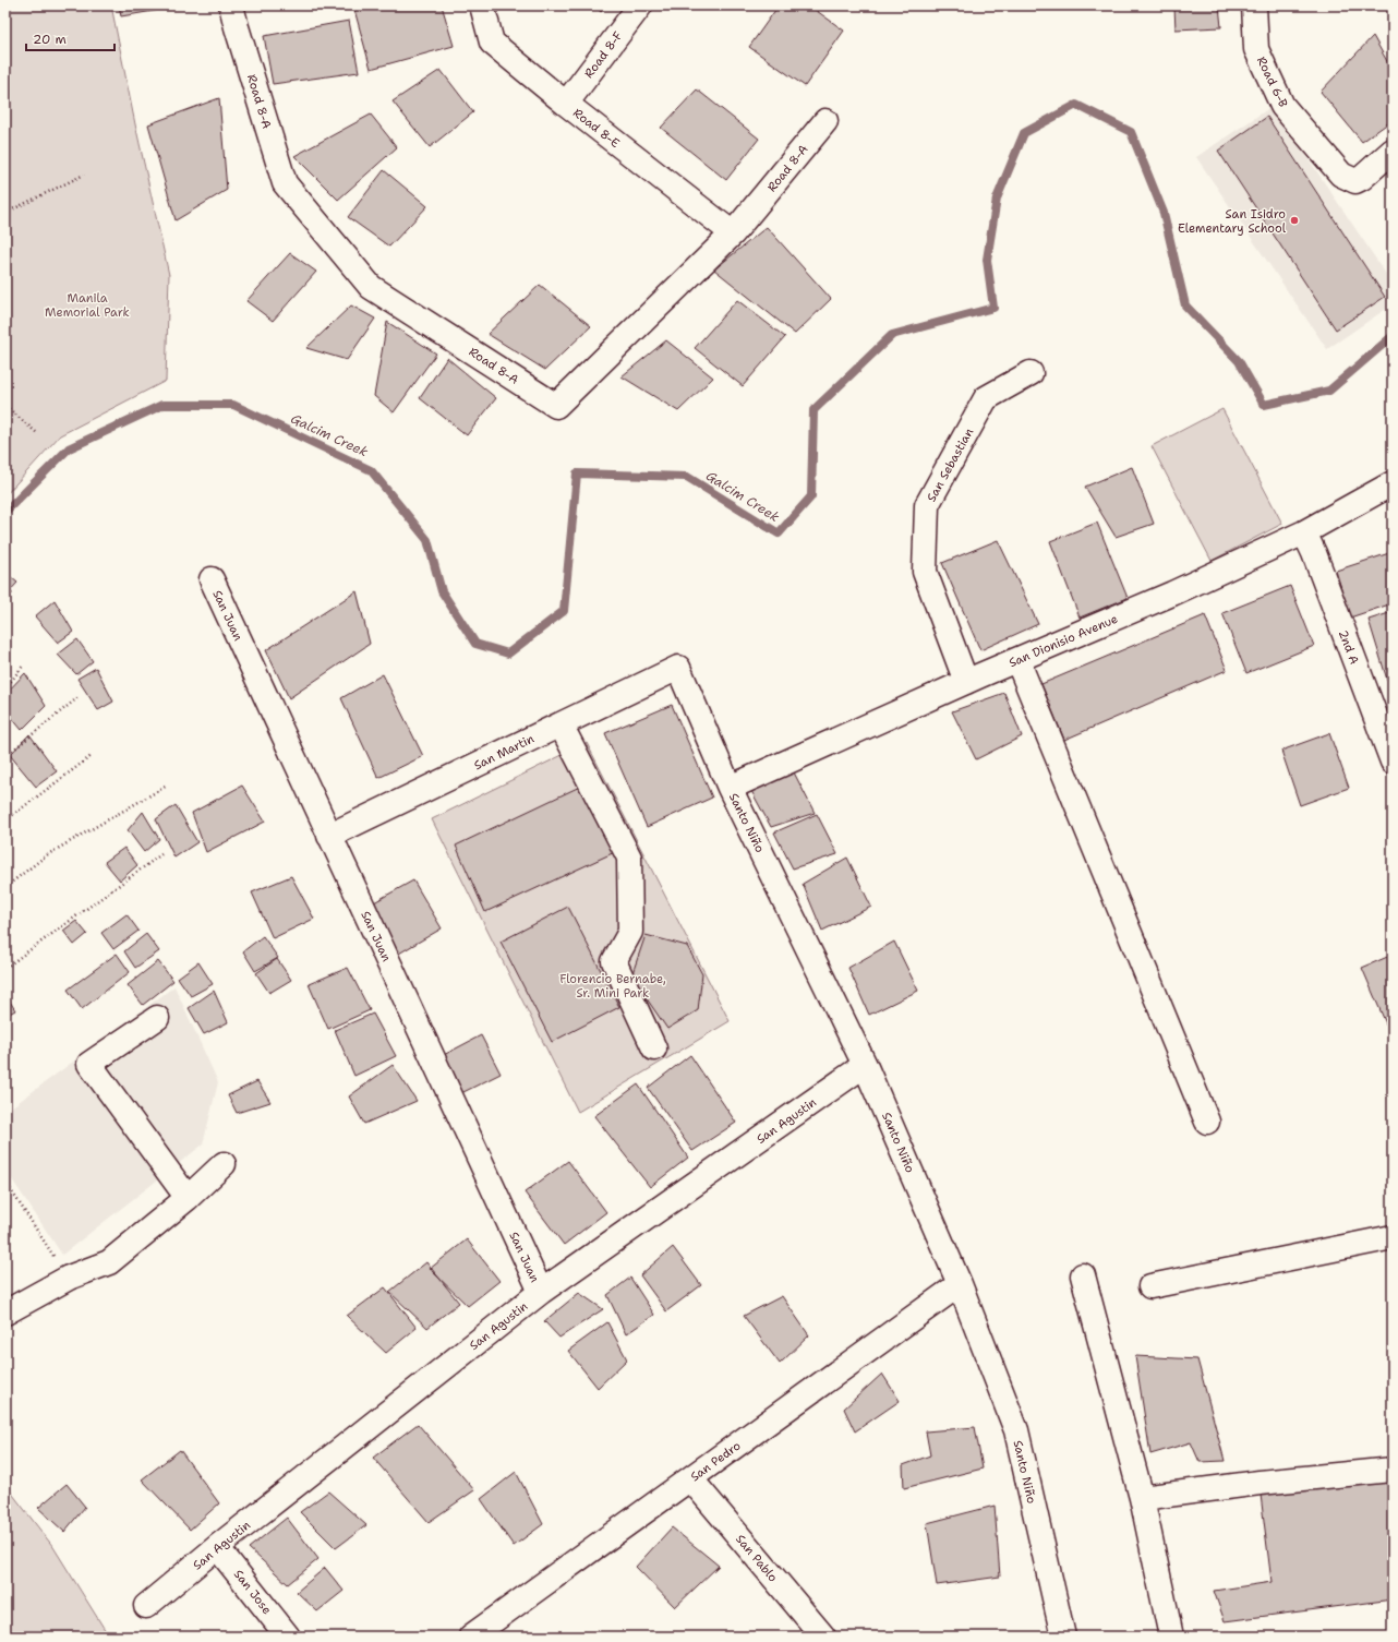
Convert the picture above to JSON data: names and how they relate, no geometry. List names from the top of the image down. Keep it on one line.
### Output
{"streets":{"street":["Road 8-F","Road 6-B","Road 8-A","Road 8-E","San Sebastian","San Juan","San Dionisio Avenue","2nd A","San Martin","Santo Niño","San Agustin","San Pedro","San Pablo","San Jose"]},"crossings":[["Road 8-F","Road 8-E"],["Road 8-A","Road 8-E"],["San Sebastian","San Dionisio Avenue"],["San Juan","San Martin"],["San Juan","San Agustin"],["San Dionisio Avenue","2nd A"],["San Dionisio Avenue","Santo Niño"],["San Martin","Santo Niño"],["Santo Niño","San Agustin"],["Santo Niño","San Pedro"],["San Agustin","San Jose"],["San Pedro","San Pablo"]],"water":["Galcim Creek"],"parks":["Manila Memorial Park","Florencio Bernabe, Sr. Mini Park"],"places":["San Isidro Elementary School"],"scale_bar":"20 m"}
